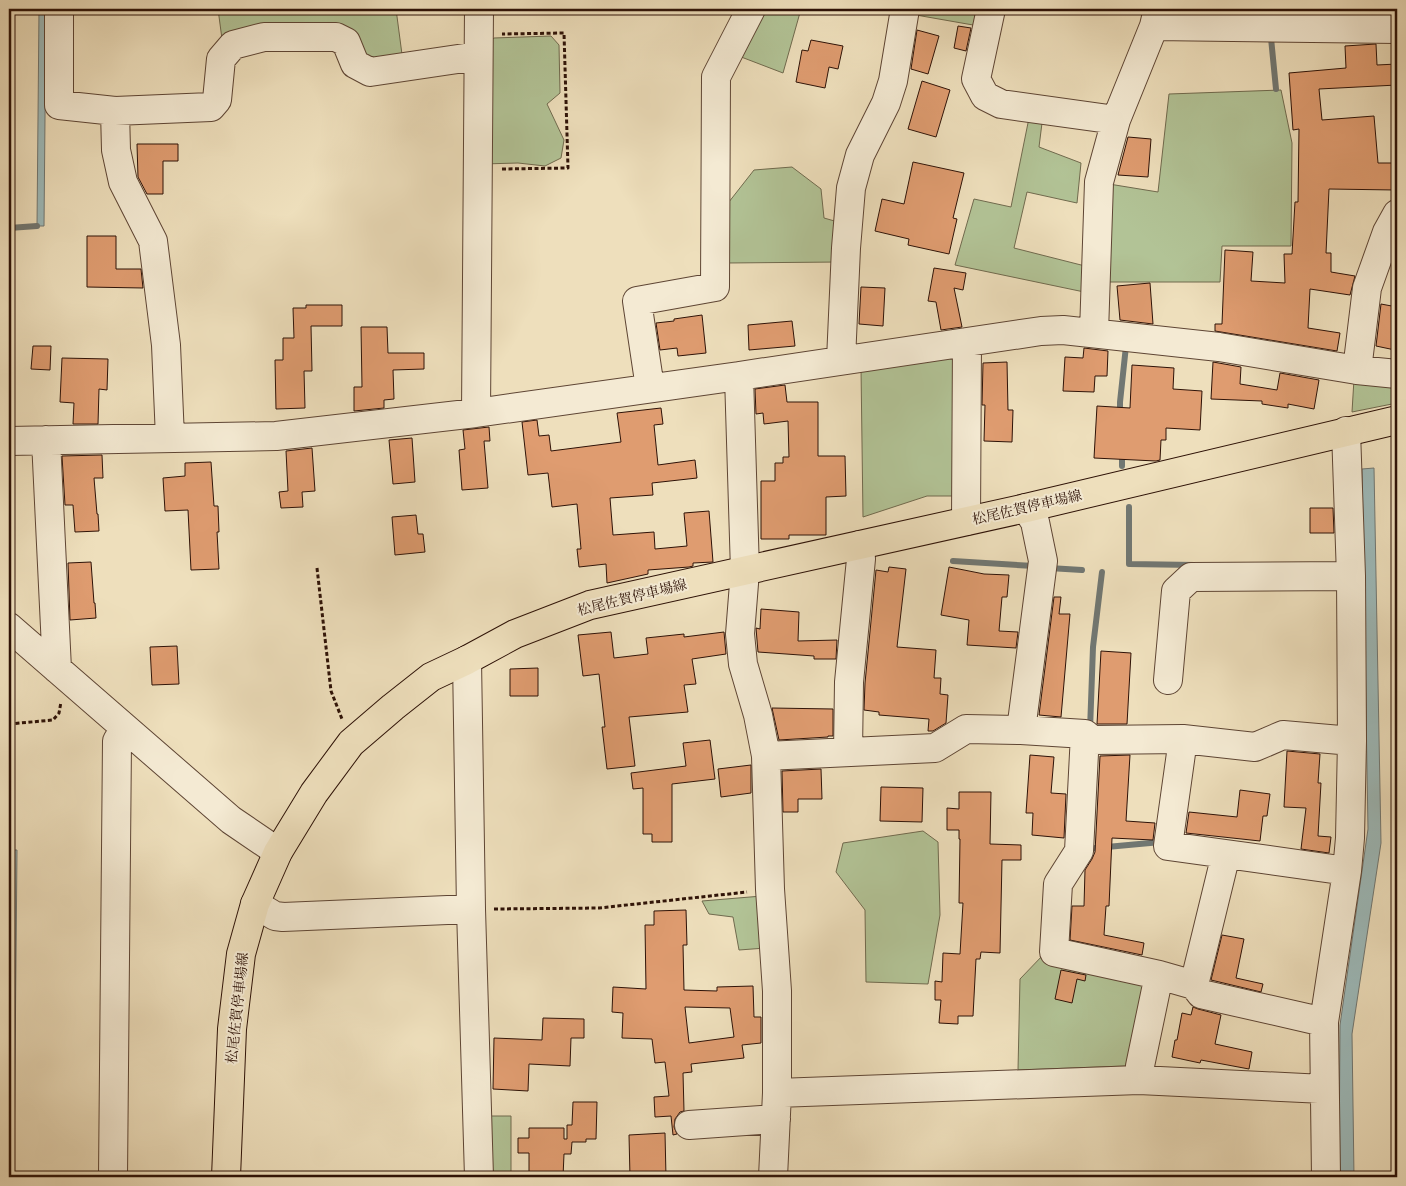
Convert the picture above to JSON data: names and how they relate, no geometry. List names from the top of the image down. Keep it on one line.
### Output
{"streets":{"main road":["松尾佐賀停車場線"]}}
